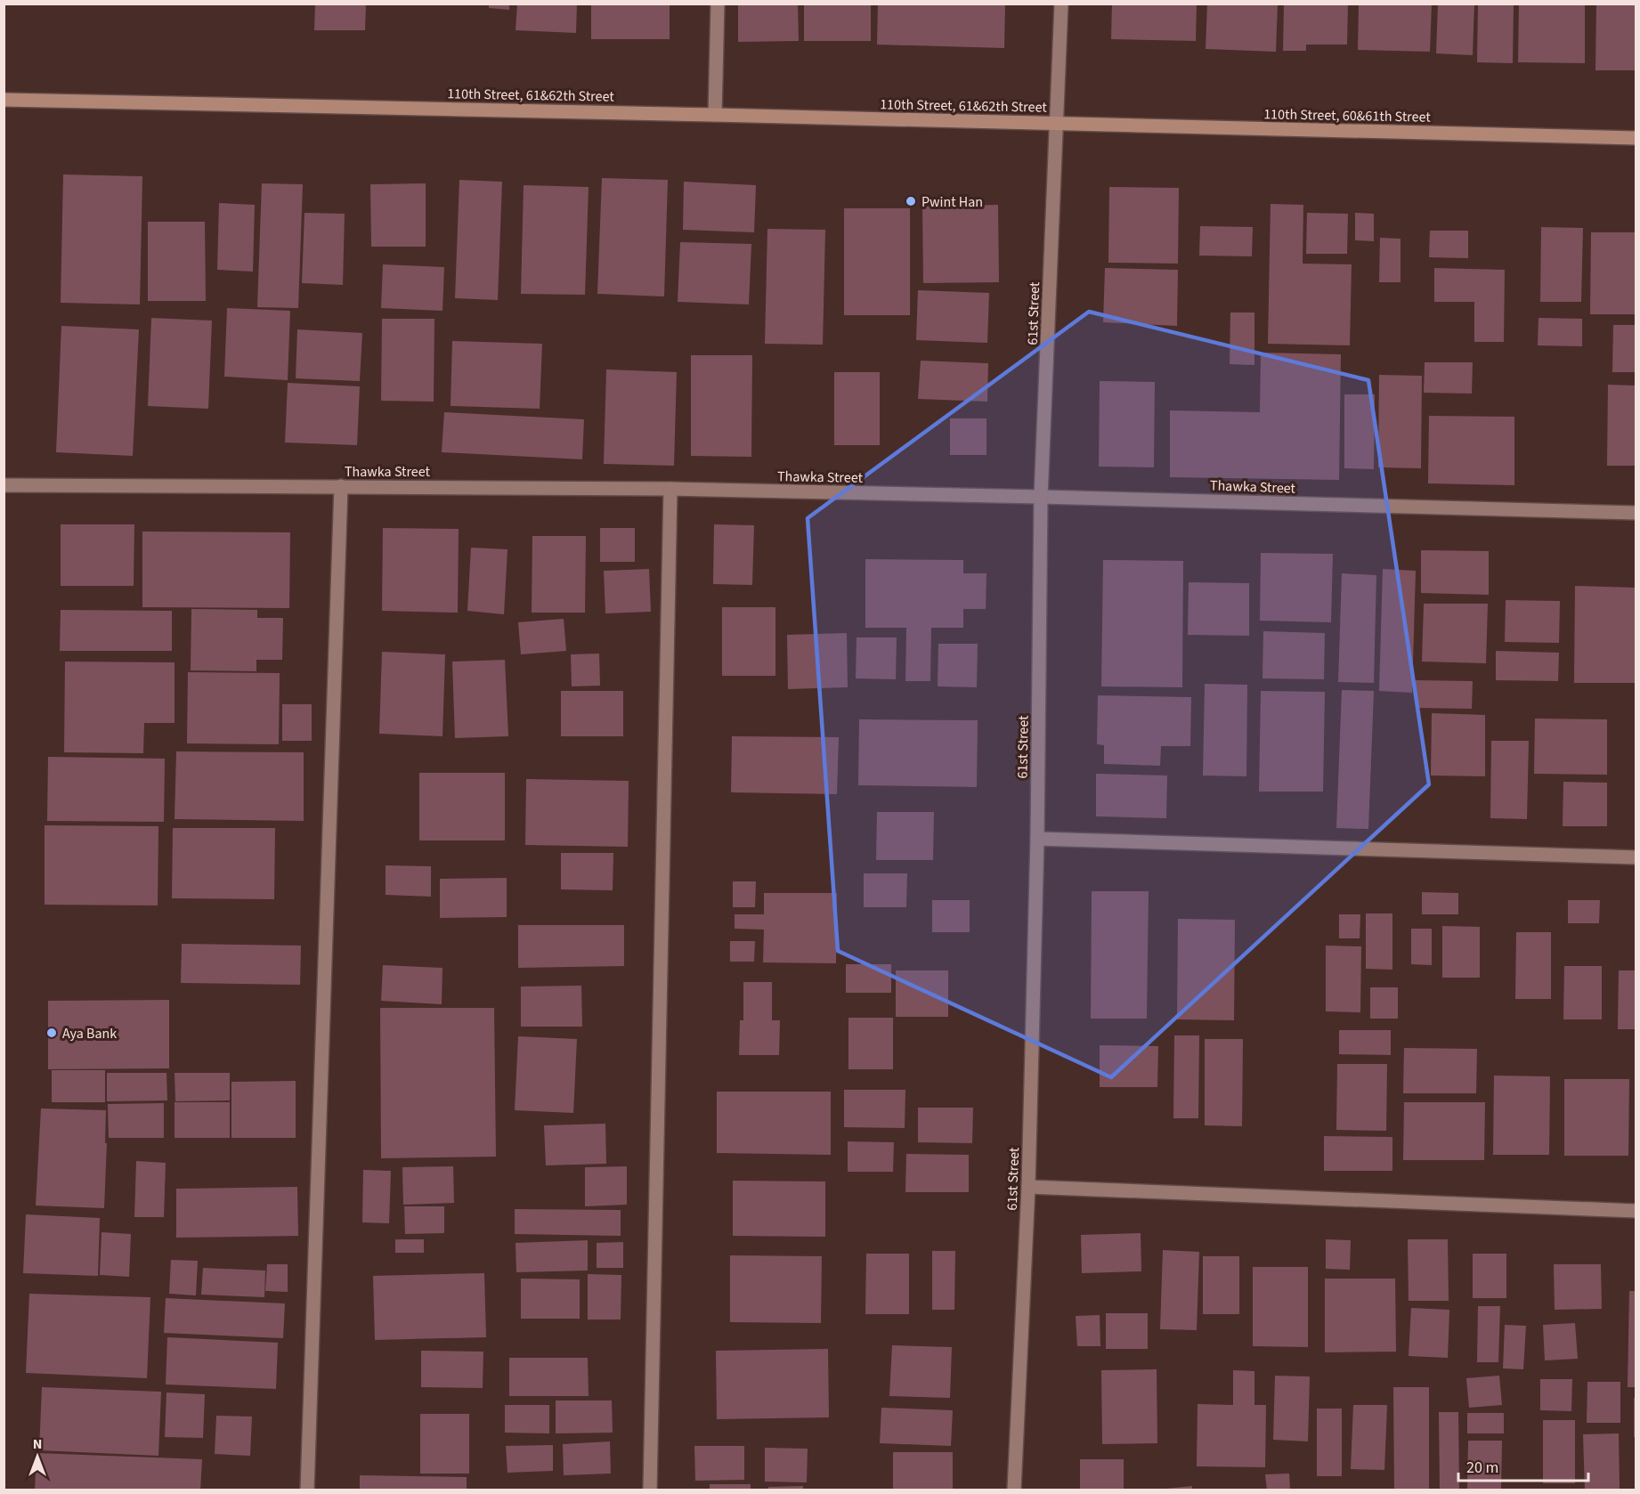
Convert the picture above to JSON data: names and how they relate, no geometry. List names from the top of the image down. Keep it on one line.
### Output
{"streets":{"main road":["110th Street, 61&62th Street","110th Street, 60&61th Street"],"street":["61st Street","Thawka Street"]},"crossings":[["110th Street, 61&62th Street","110th Street, 60&61th Street"],["110th Street, 61&62th Street","61st Street"],["110th Street, 60&61th Street","61st Street"],["61st Street","Thawka Street"]],"places":["Pwint Han","Aya Bank"],"scale_bar":"20 m","north":"top"}
